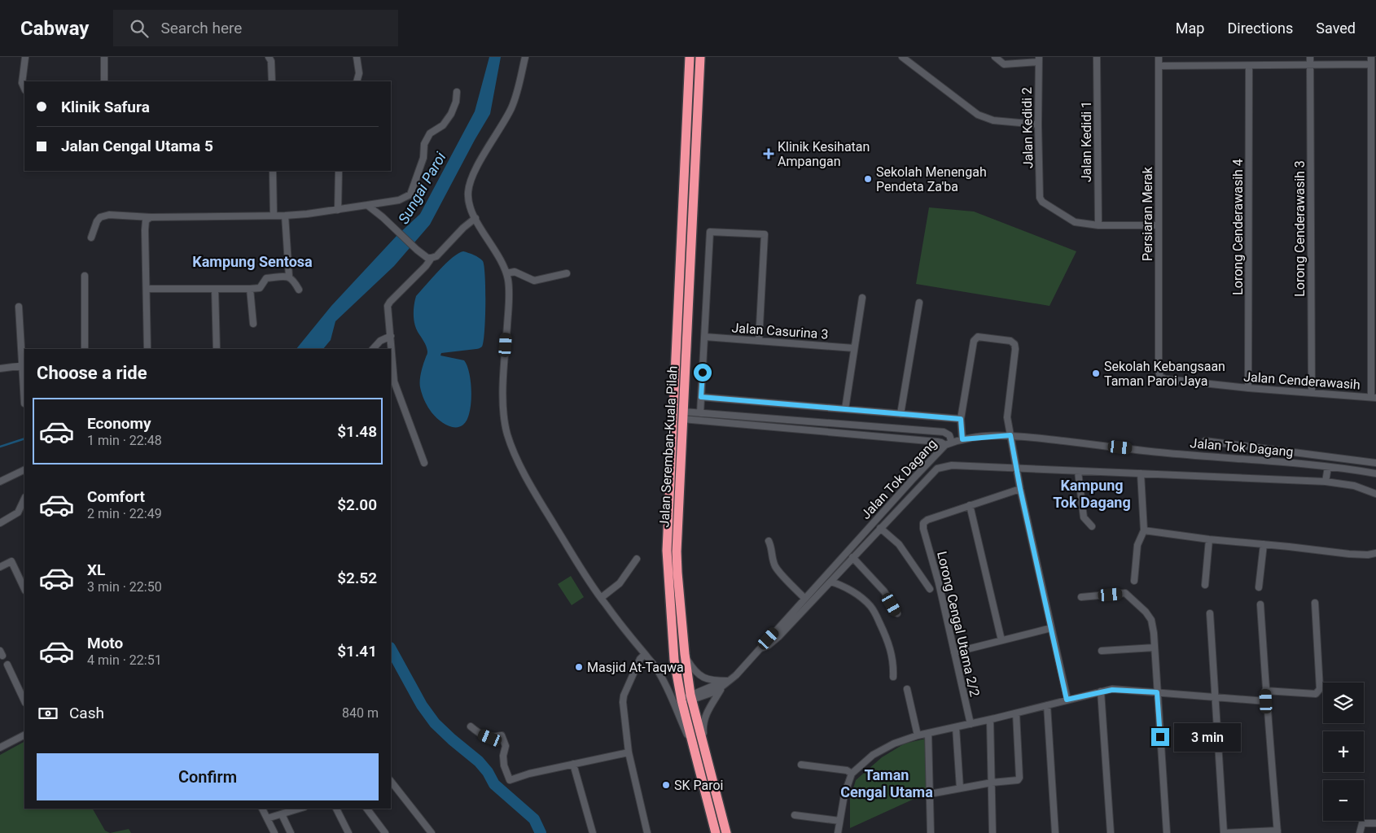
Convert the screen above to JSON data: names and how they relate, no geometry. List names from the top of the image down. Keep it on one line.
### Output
{"streets":{"highway":["Jalan Seremban-Kuala Pilah"],"street":["Jalan Kedidi 2","Jalan Kedidi 1","Persiaran Merak","Lorong Cenderawasih 4","Lorong Cenderawasih 3","Jalan Casurina 3","Jalan Cenderawasih","Jalan Tok Dagang","Lorong Cengal Utama 2/2"]},"crossings":[["Jalan Kedidi 2","Jalan Kedidi 1"],["Persiaran Merak","Jalan Cenderawasih"],["Lorong Cenderawasih 4","Jalan Cenderawasih"],["Lorong Cenderawasih 3","Jalan Cenderawasih"],["Jalan Seremban-Kuala Pilah","Jalan Tok Dagang"]],"districts":["Kampung Sentosa","Kampung Tok Dagang","Taman Cengal Utama"],"water":["Sungai Paroi"],"places":{"health":["Klinik Kesihatan Ampangan"],"other":["Sekolah Menengah Pendeta Za'ba","Sekolah Kebangsaan Taman Paroi Jaya","Masjid At-Taqwa","SK Paroi"]},"page":{"header":"Cabway","search":"Search here","nav":["Map","Directions","Saved"],"banner":["Klinik Safura","Jalan Cengal Utama 5"],"heading":"Choose a ride","list":[{"name":"Economy","note":"1 min · 22:48","value":"$1.48"},{"name":"Comfort","note":"2 min · 22:49","value":"$2.00"},{"name":"XL","note":"3 min · 22:50","value":"$2.52"},{"name":"Moto","note":"4 min · 22:51","value":"$1.41"}],"map_buttons":["+","−"],"pay":["Cash","840 m"],"bubble":"3 min","buttons":"Confirm"}}
